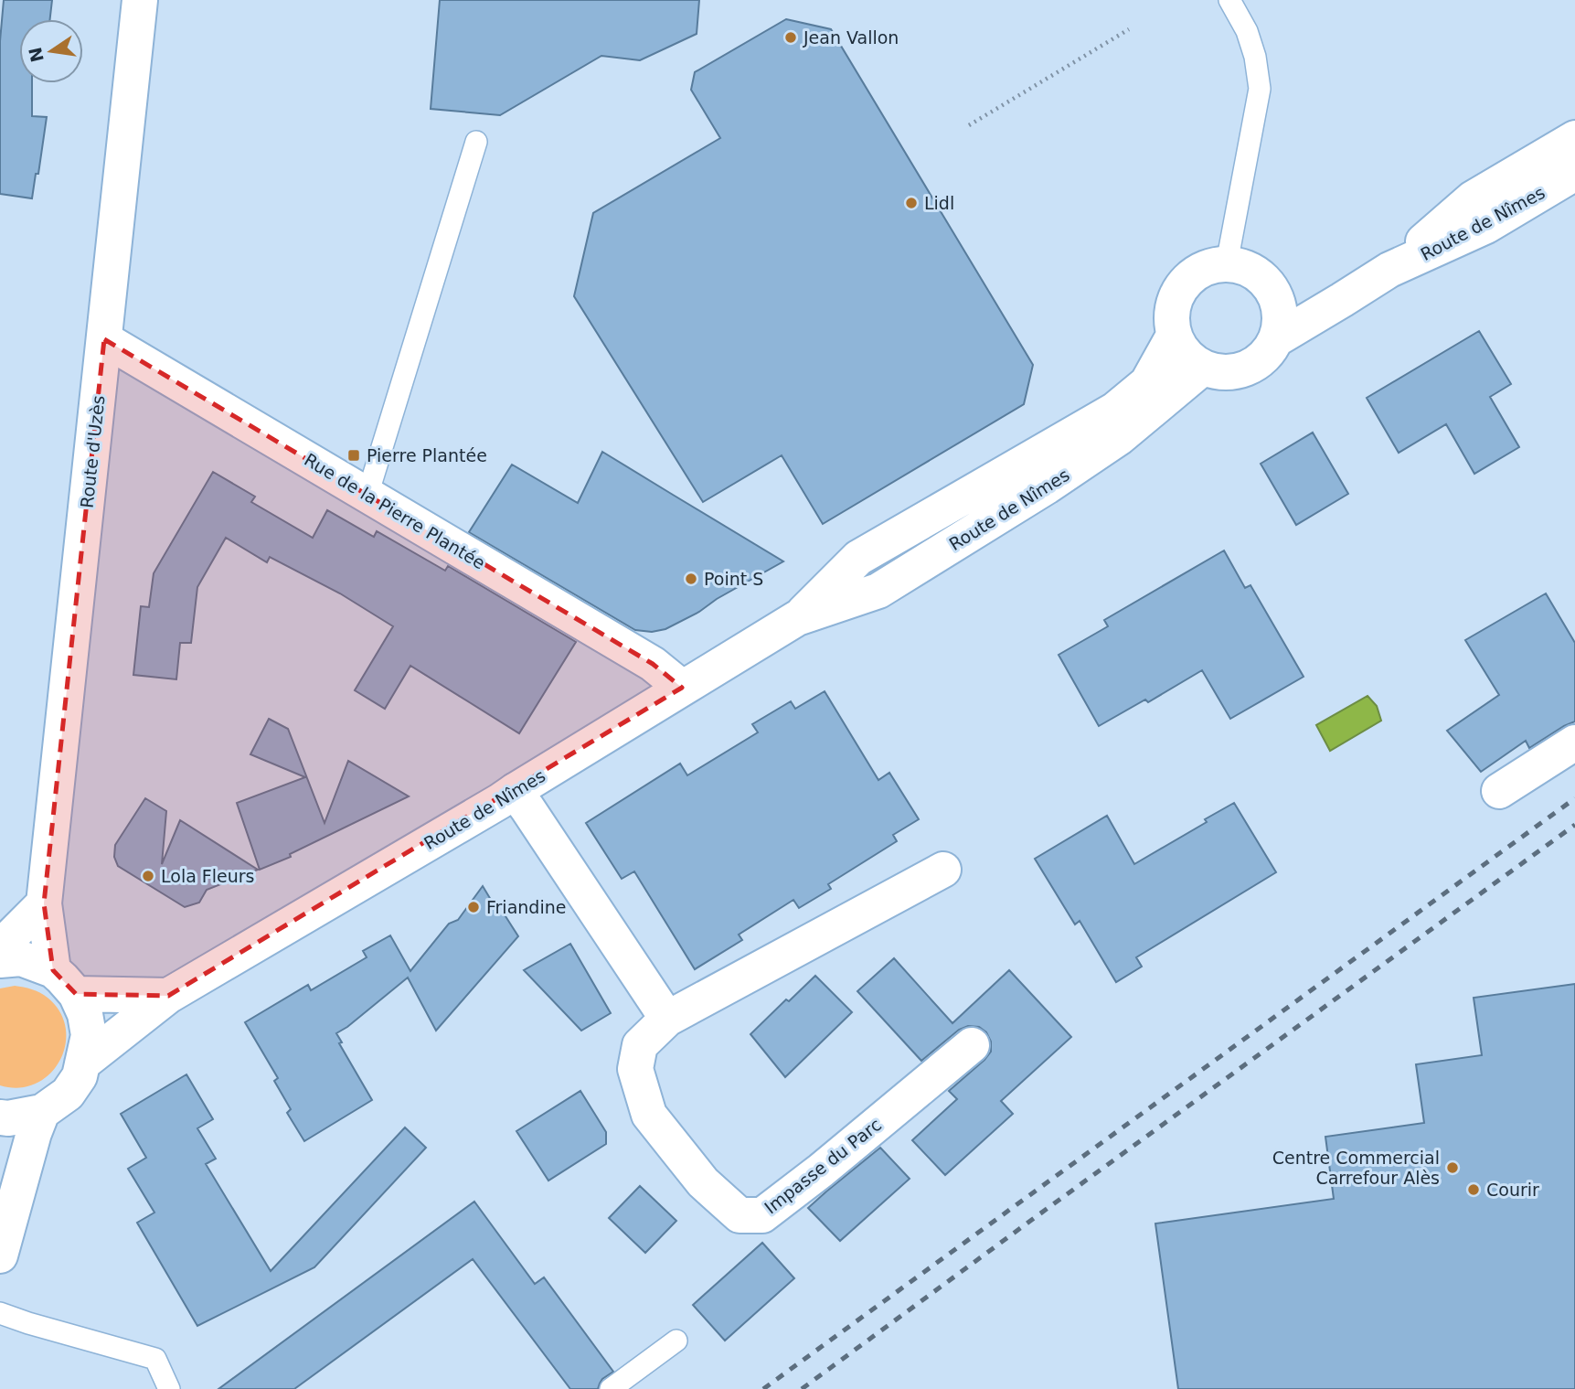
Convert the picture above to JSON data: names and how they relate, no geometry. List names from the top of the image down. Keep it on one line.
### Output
{"streets":{"main road":["Route de Nîmes","Route d'Uzès","Rue de la Pierre Plantée","Impasse du Parc"]},"crossings":[["Route de Nîmes","Route d'Uzès"],["Route de Nîmes","Rue de la Pierre Plantée"],["Route d'Uzès","Rue de la Pierre Plantée"]],"places":{"other":["Jean Vallon","Lidl","Point S","Lola Fleurs","Friandine","Centre Commercial Carrefour Alès","Courir"],"transit":["Pierre Plantée"]},"north":"left"}
